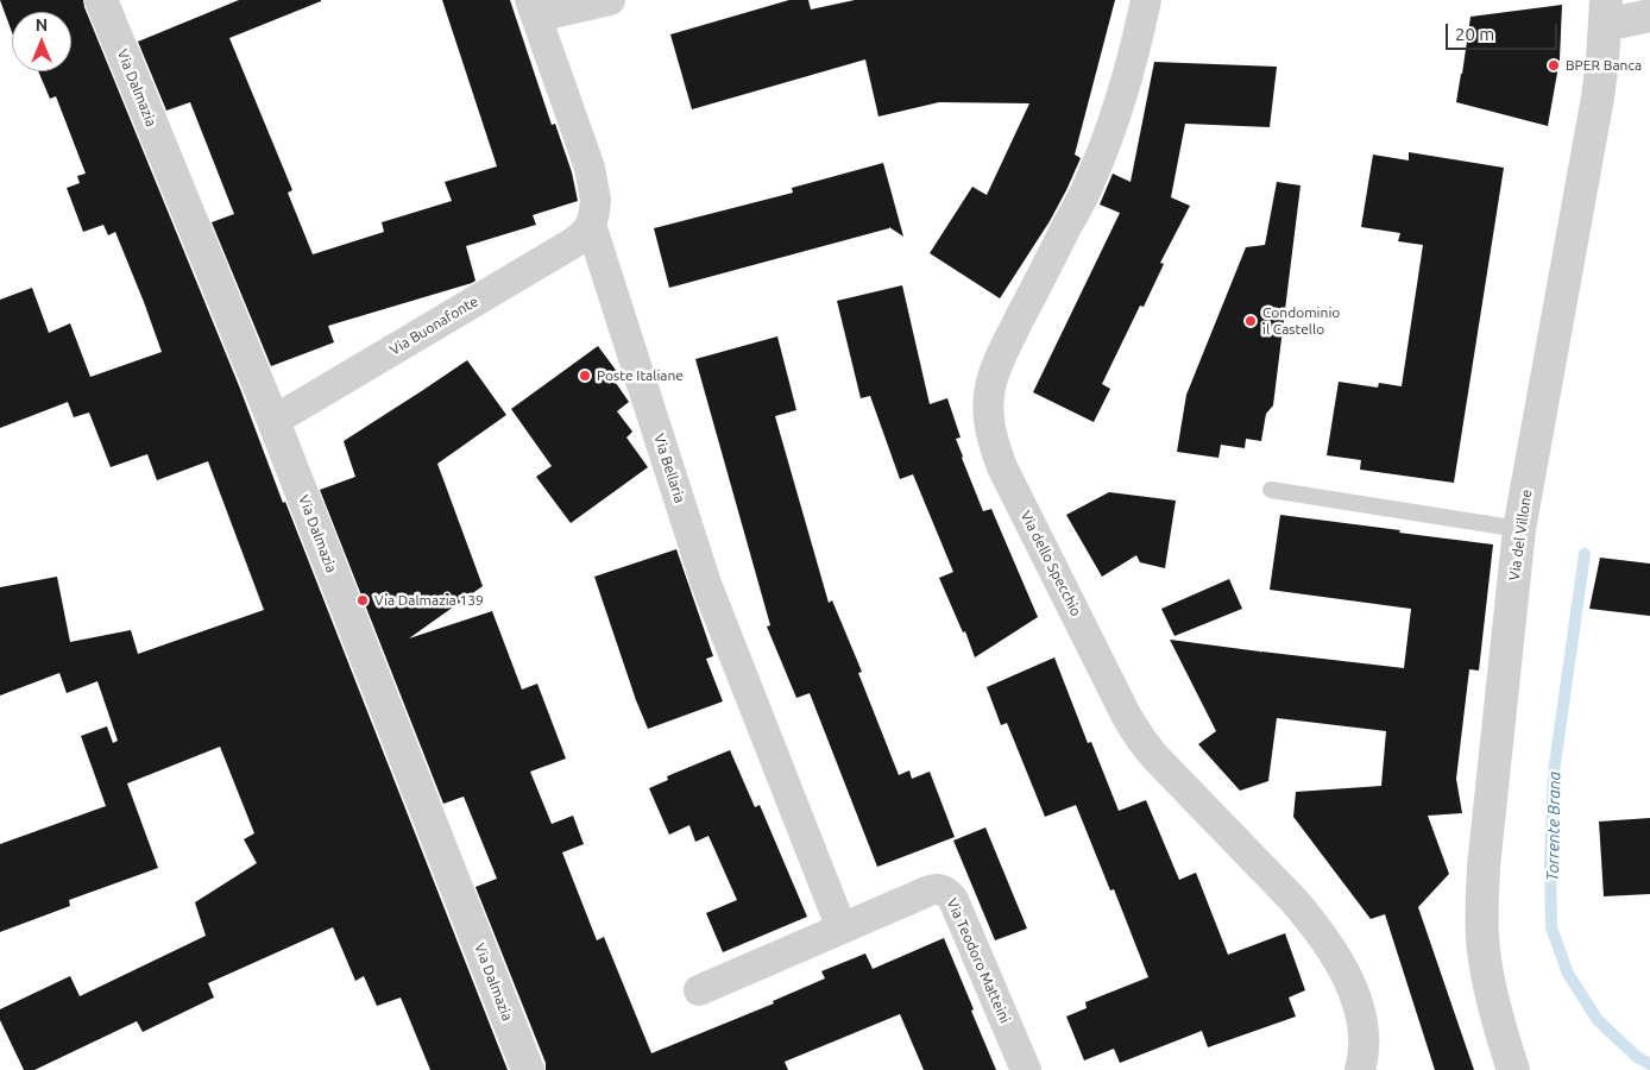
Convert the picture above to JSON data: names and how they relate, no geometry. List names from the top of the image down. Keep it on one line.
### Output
{"streets":{"street":["Via Dalmazia","Via Buonafonte","Via Bellaria","Via del Villone","Via dello Specchio","Via Teodoro Matteini"]},"crossings":[["Via Dalmazia","Via Buonafonte"],["Via Buonafonte","Via Bellaria"],["Via Bellaria","Via Teodoro Matteini"]],"water":["Torrente Brana"],"places":["BPER Banca","Condominio il Castello","Poste Italiane","Via Dalmazia 139"],"scale_bar":"20 m","north":"top"}
